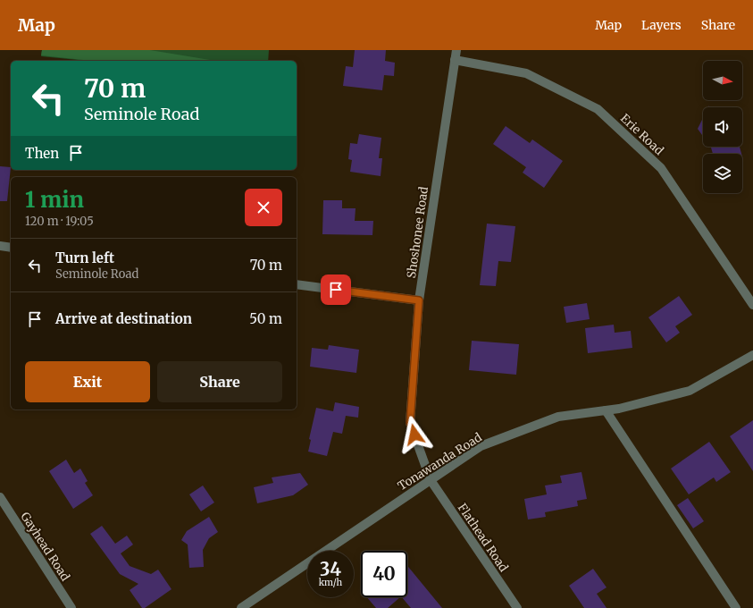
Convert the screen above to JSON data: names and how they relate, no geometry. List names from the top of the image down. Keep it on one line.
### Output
{"streets":{"street":["Erie Road","Shoshonee Road","Tonawanda Road","Flathead Road","Gayhead Road"]},"crossings":[["Erie Road","Shoshonee Road"],["Shoshonee Road","Tonawanda Road"],["Shoshonee Road","Flathead Road"],["Tonawanda Road","Flathead Road"]],"north":"right","page":{"header":"Map","nav":["Map","Layers","Share"],"turn":["70 m","Seminole Road"],"then":"Then","heading":["1 min","120 m · 19:05"],"list":[{"name":"Turn left","note":"Seminole Road","value":"70 m"},{"name":"Arrive at destination","value":"50 m"}],"buttons":["Exit","Share"],"speed":"34 km/h","limit":"40"}}
